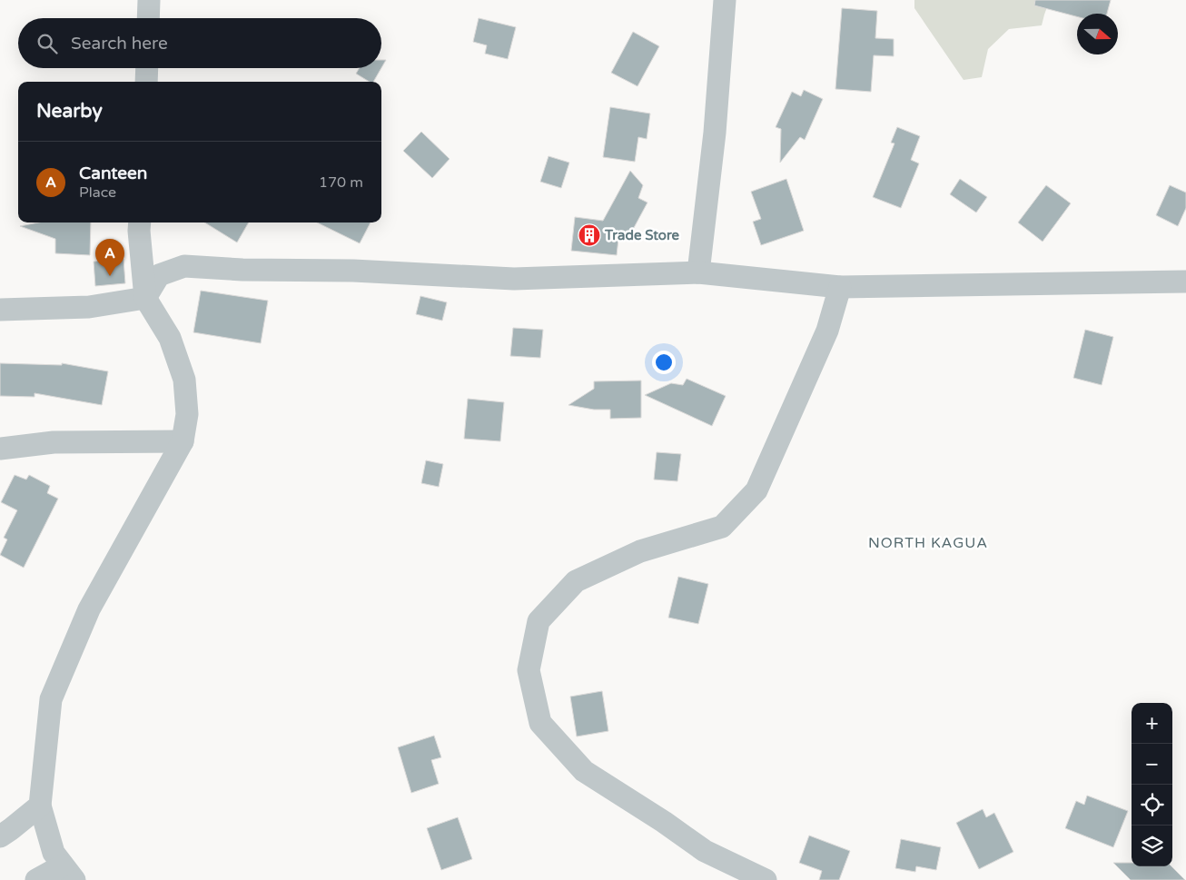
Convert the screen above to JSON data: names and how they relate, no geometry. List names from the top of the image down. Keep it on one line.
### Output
{"districts":["NORTH KAGUA"],"places":{"building":["Trade Store"]},"north":"right","page":{"search":"Search here","heading":"Nearby","list":[{"mark":"A","name":"Canteen","note":"Place","value":"170 m"}],"pins":"A","map_buttons":["+","−"]}}
